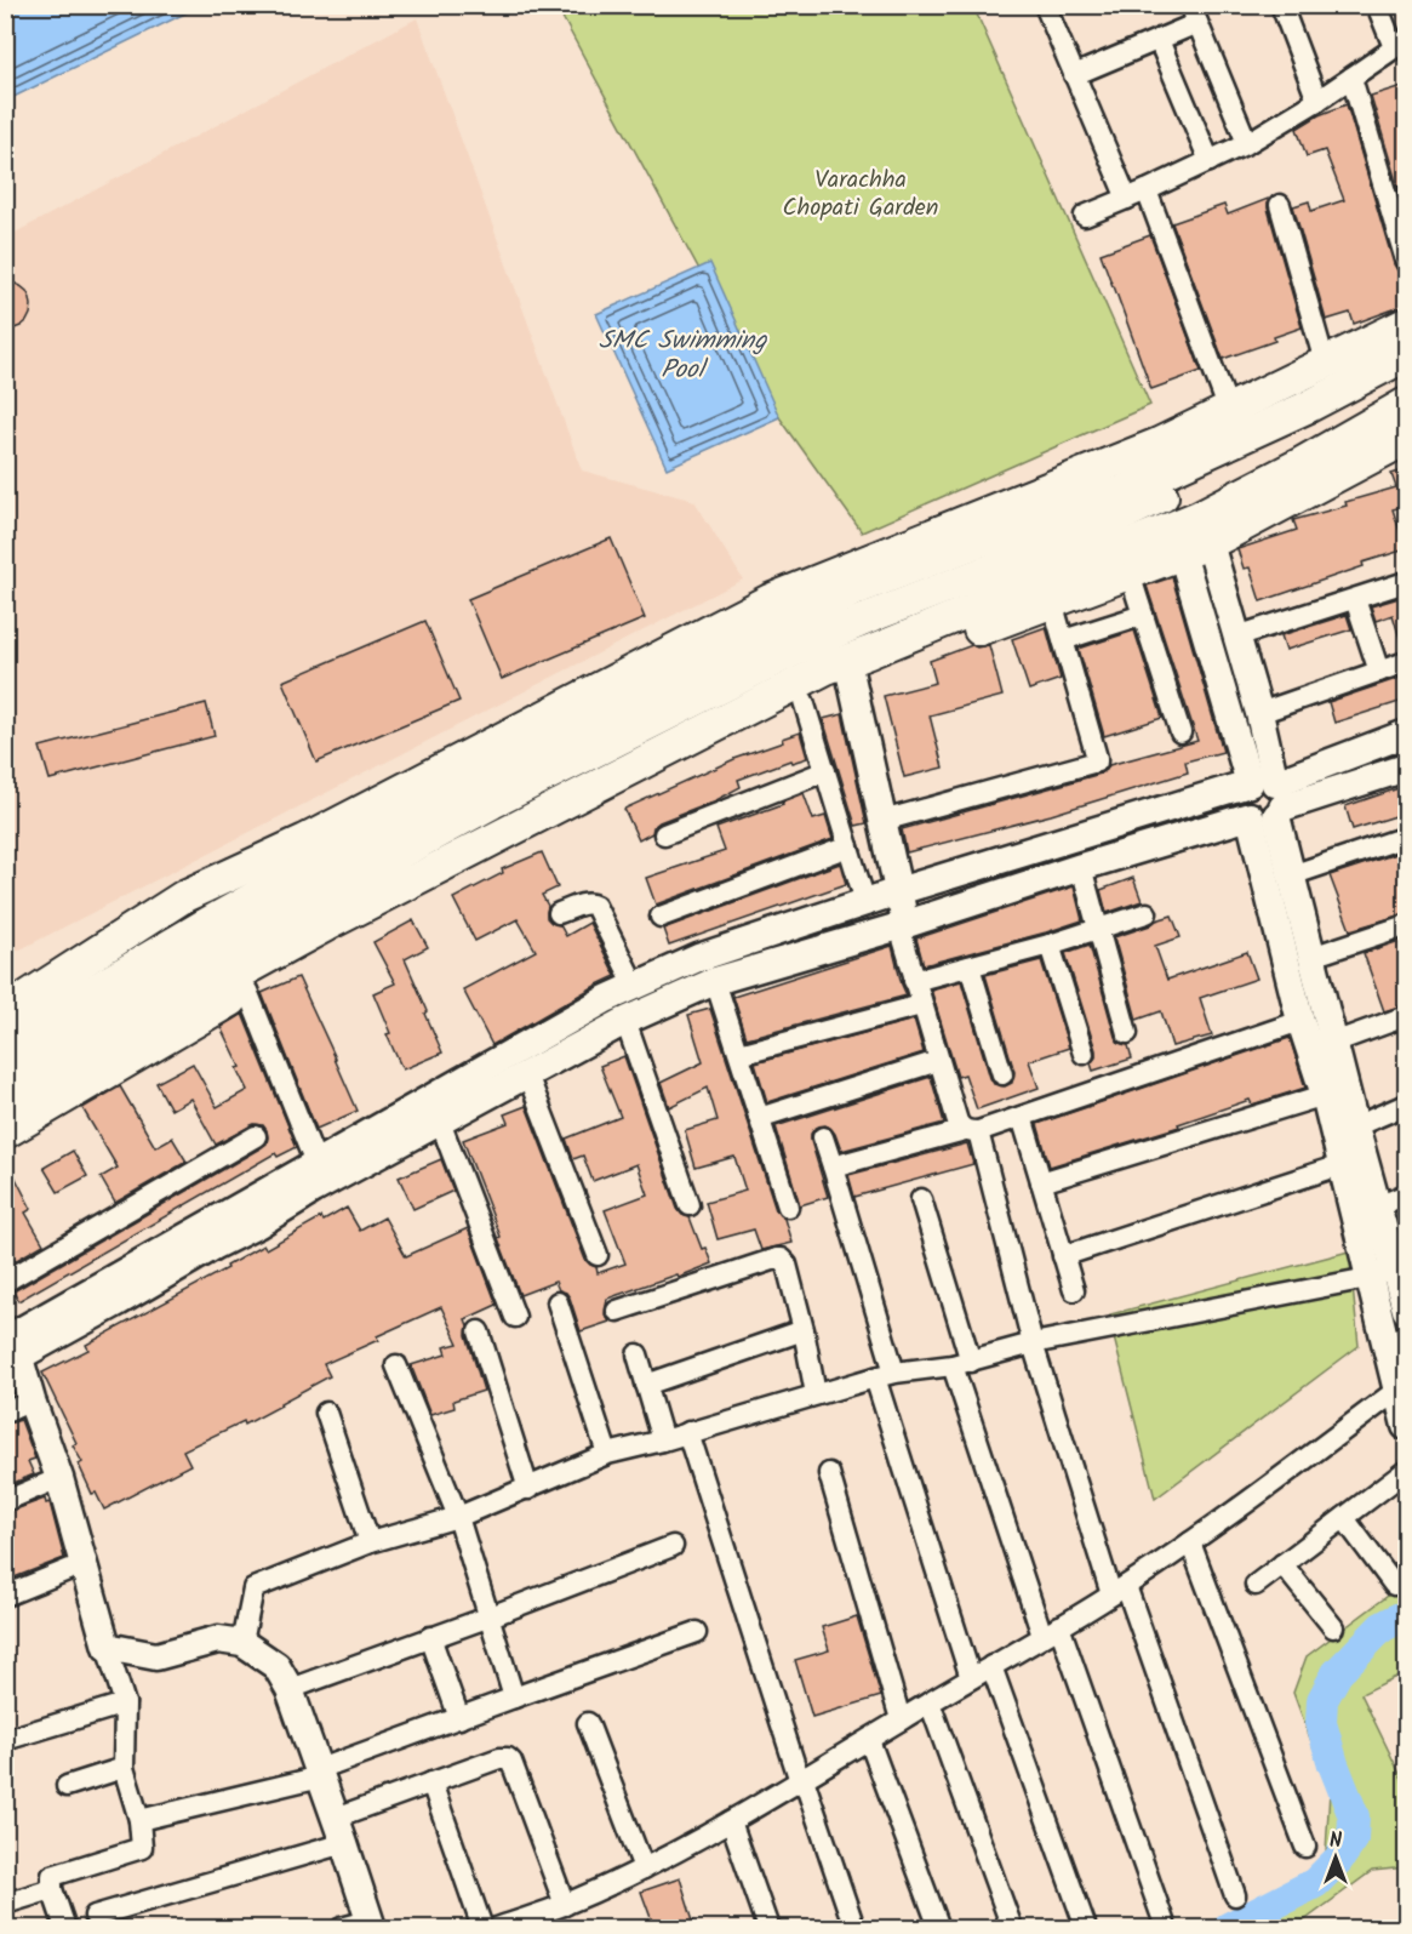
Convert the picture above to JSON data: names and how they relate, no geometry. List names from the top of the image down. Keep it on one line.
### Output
{"water":["SMC Swimming Pool"],"parks":["Varachha Chopati Garden"],"north":"top"}
